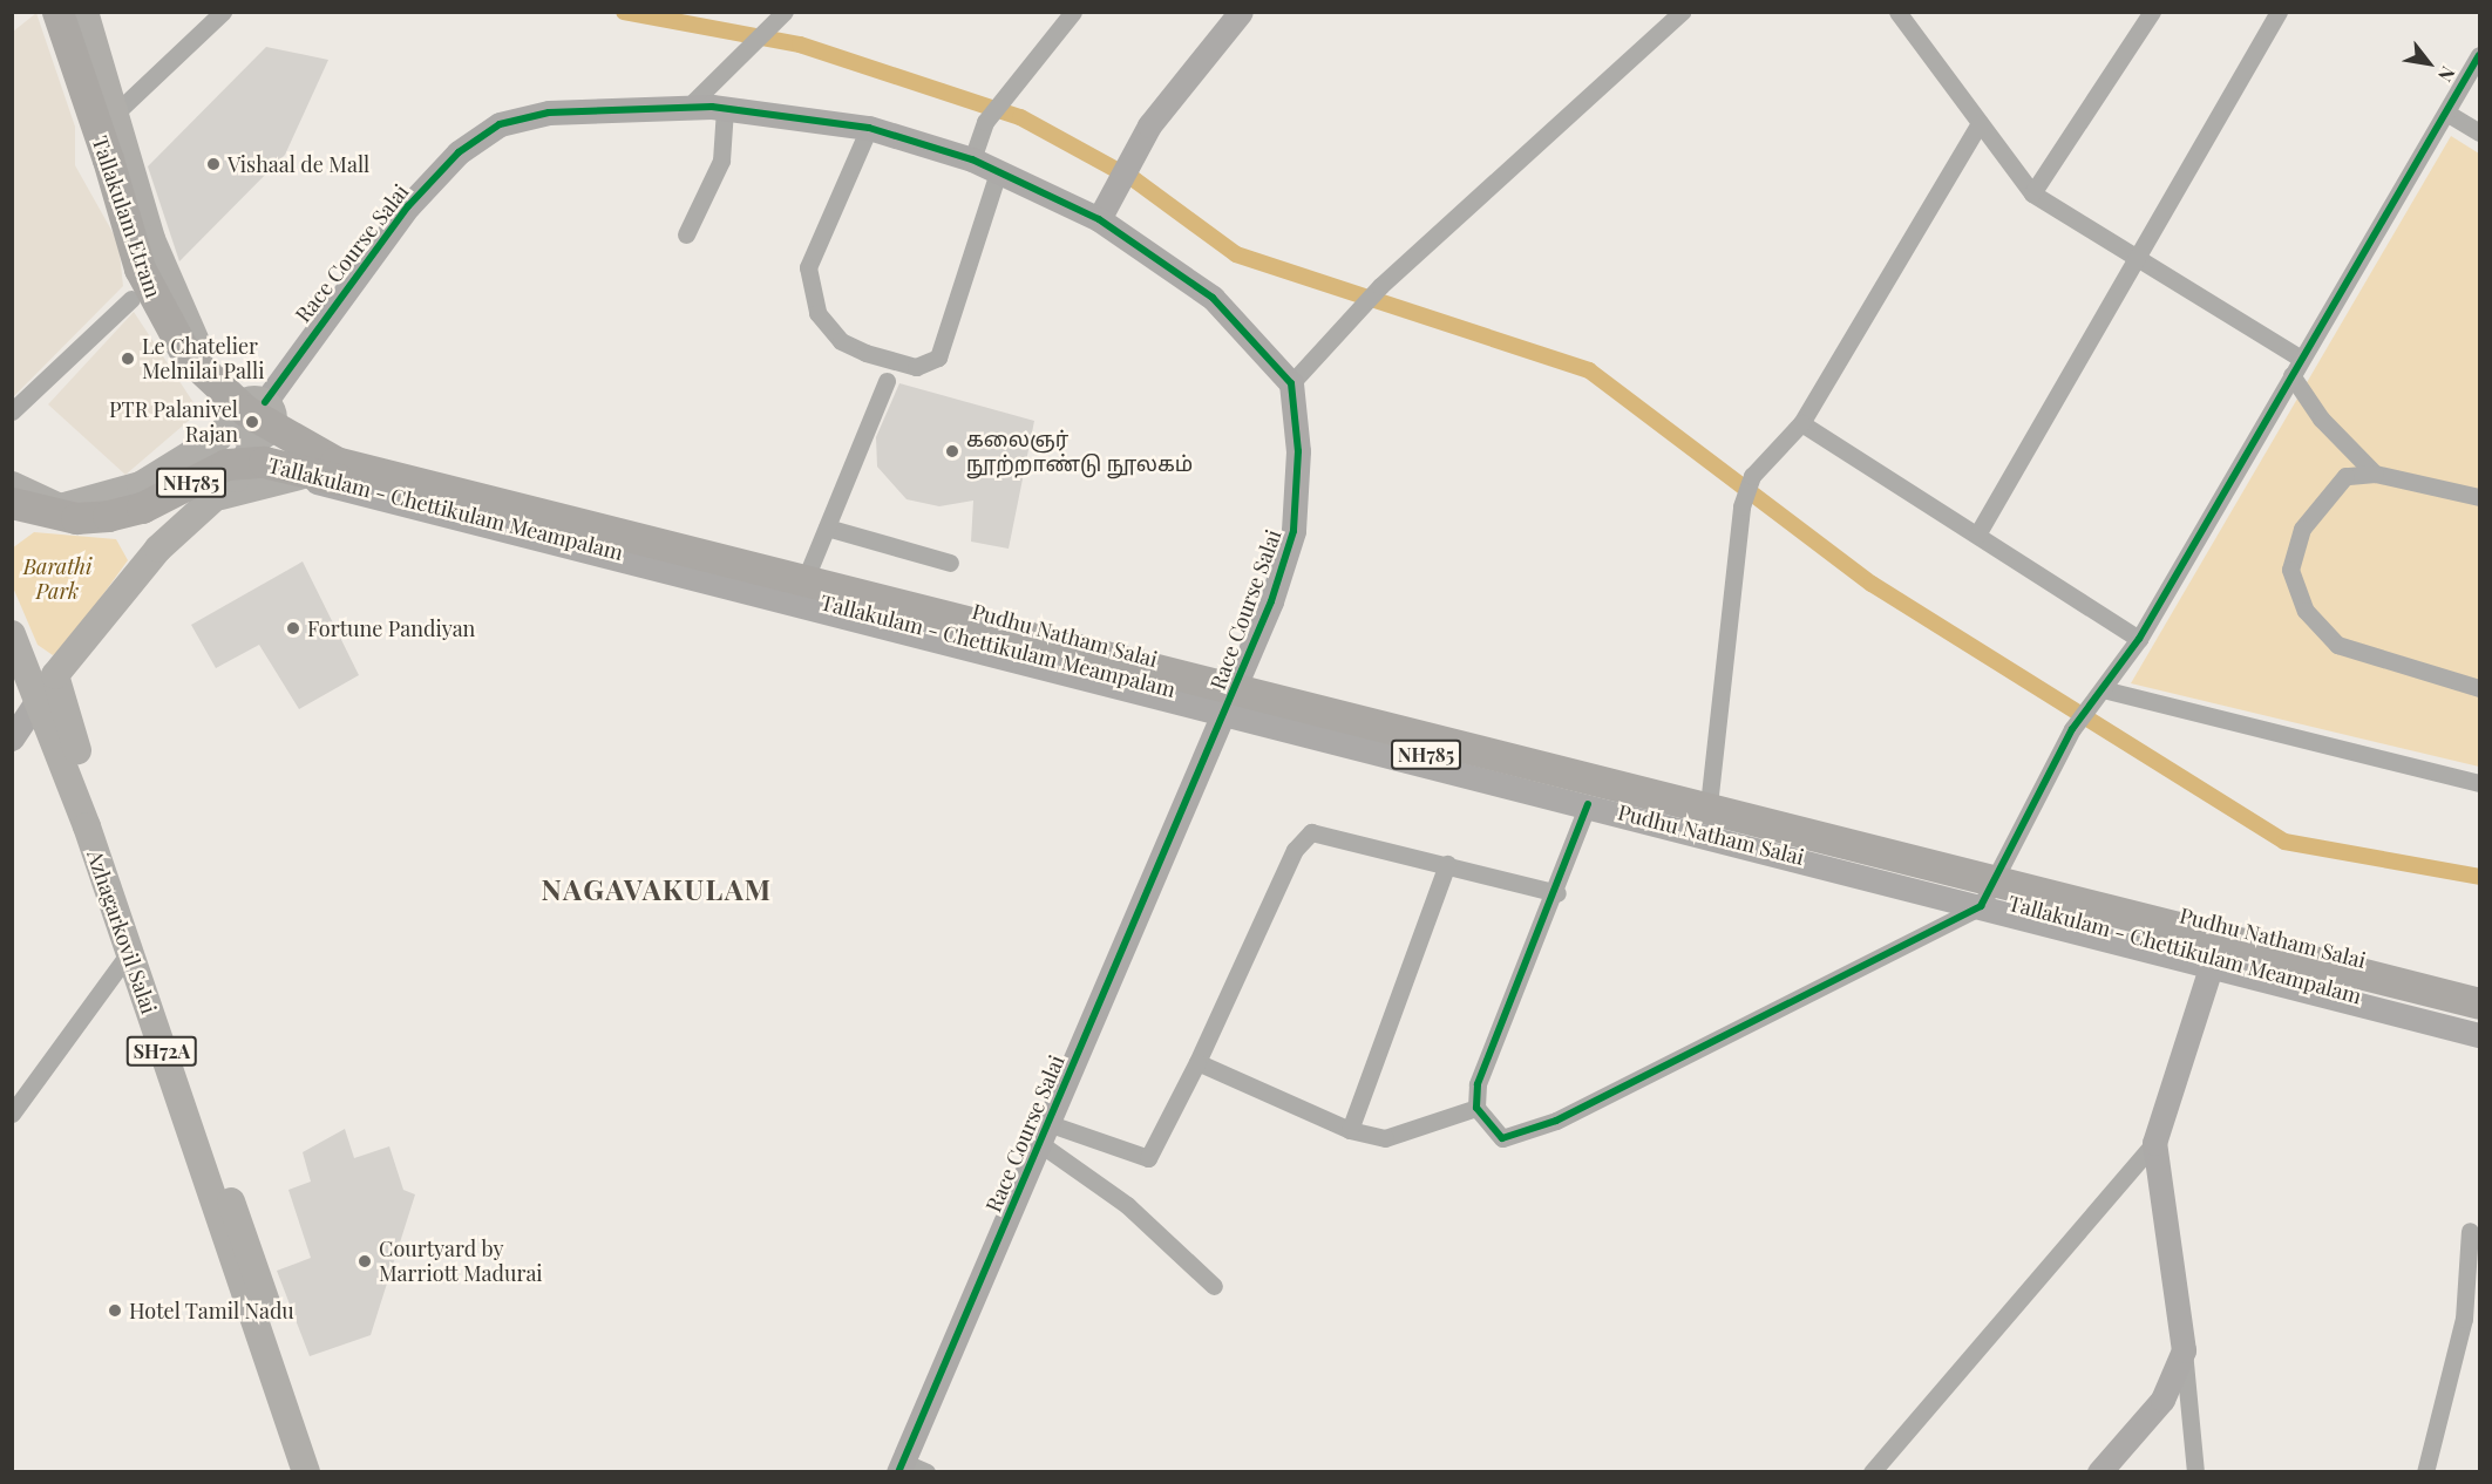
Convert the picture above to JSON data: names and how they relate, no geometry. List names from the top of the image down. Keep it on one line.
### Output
{"streets":{"highway":["Tallakulam Etram","NH785","Tallakulam - Chettikulam Meampalam"],"main road":["Race Course Salai","Pudhu Natham Salai","Azhagarkovil Salai","SH72A"]},"crossings":[["Tallakulam Etram","Tallakulam - Chettikulam Meampalam"],["Race Course Salai","Pudhu Natham Salai"],["Race Course Salai","Azhagarkovil Salai"]],"districts":["NAGAVAKULAM"],"parks":["Barathi Park"],"places":["Vishaal de Mall","Le Chatelier Melnilai Palli","PTR Palanivel Rajan","கலைஞர் நூற்றாண்டு நூலகம்","Fortune Pandiyan","Courtyard by Marriott Madurai","Hotel Tamil Nadu"],"north":"bottom right"}
